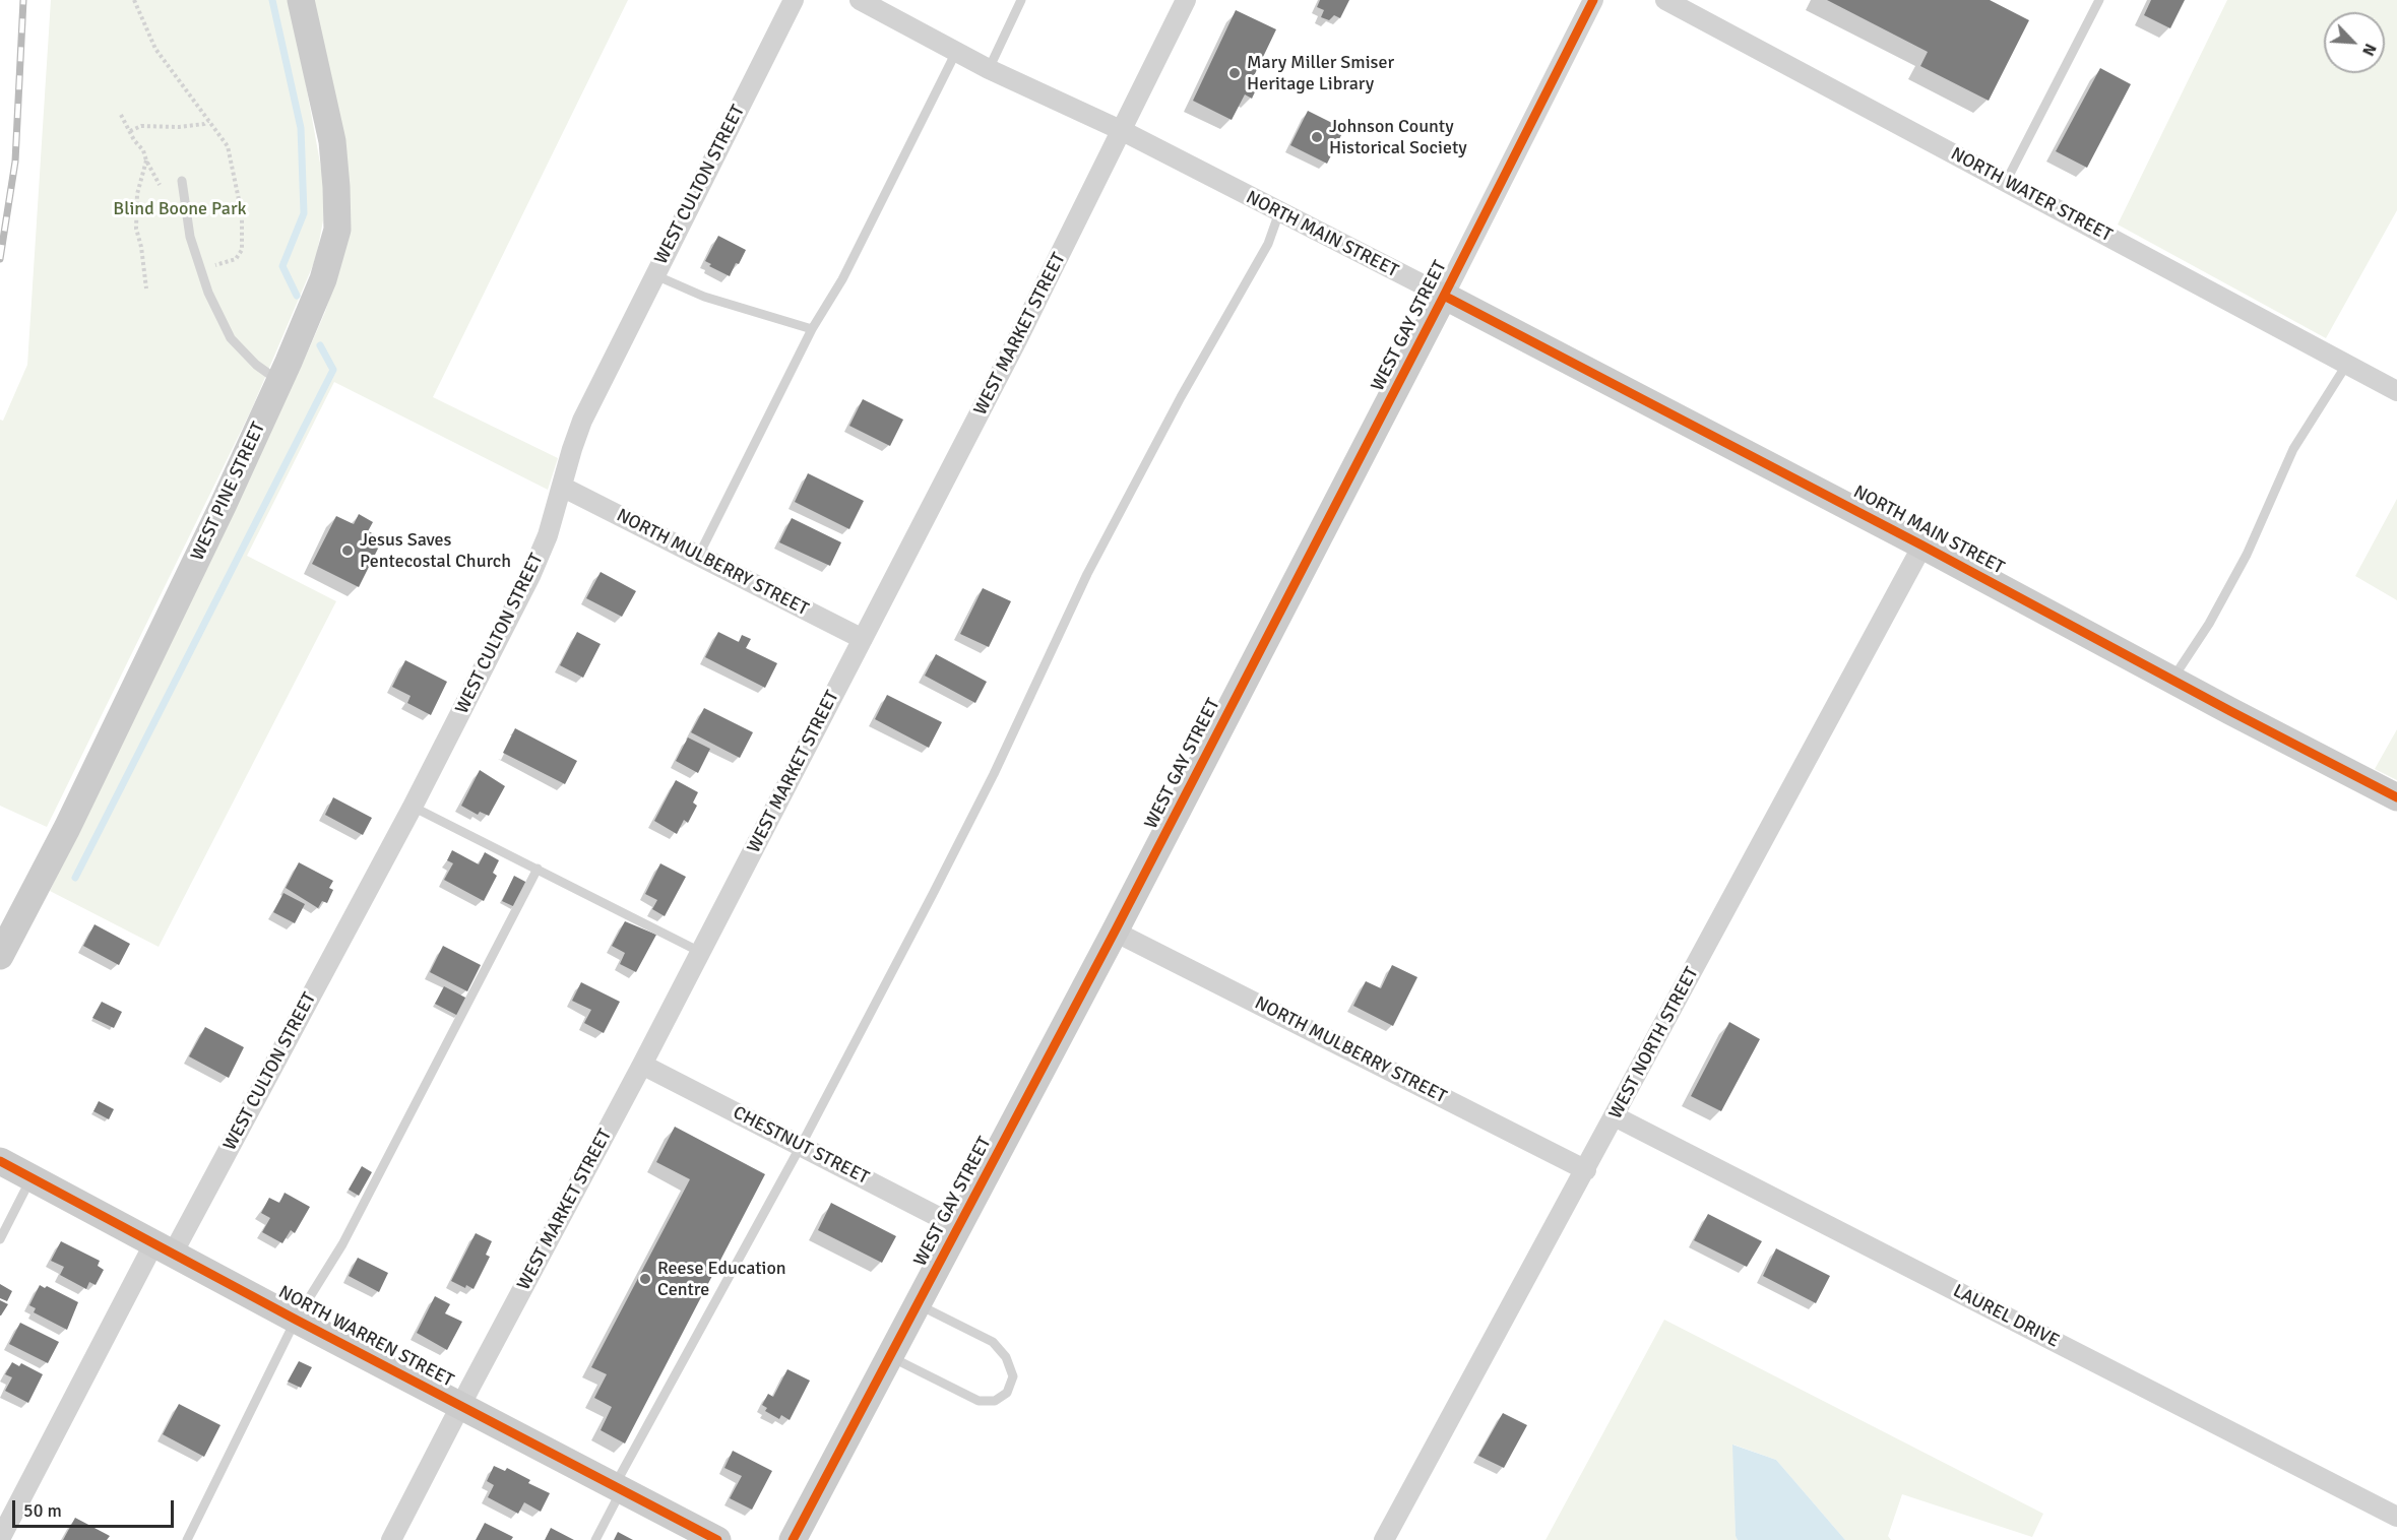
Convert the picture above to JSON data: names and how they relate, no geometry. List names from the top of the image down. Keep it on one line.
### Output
{"streets":{"street":["WEST CULTON STREET","NORTH WATER STREET","NORTH MAIN STREET","WEST GAY STREET","WEST MARKET STREET","WEST PINE STREET","NORTH MULBERRY STREET","WEST NORTH STREET","CHESTNUT STREET","LAUREL DRIVE","NORTH WARREN STREET"]},"crossings":[["WEST CULTON STREET","NORTH MULBERRY STREET"],["WEST CULTON STREET","NORTH WARREN STREET"],["NORTH MAIN STREET","WEST GAY STREET"],["NORTH MAIN STREET","WEST MARKET STREET"],["NORTH MAIN STREET","WEST NORTH STREET"],["WEST GAY STREET","NORTH MULBERRY STREET"],["WEST GAY STREET","CHESTNUT STREET"],["WEST MARKET STREET","NORTH MULBERRY STREET"],["WEST MARKET STREET","CHESTNUT STREET"],["WEST MARKET STREET","NORTH WARREN STREET"],["NORTH MULBERRY STREET","WEST NORTH STREET"],["WEST NORTH STREET","LAUREL DRIVE"]],"parks":["Blind Boone Park"],"places":["Mary Miller Smiser Heritage Library","Johnson County Historical Society","Jesus Saves Pentecostal Church","Reese Education Centre"],"scale_bar":"50 m","north":"bottom right"}
